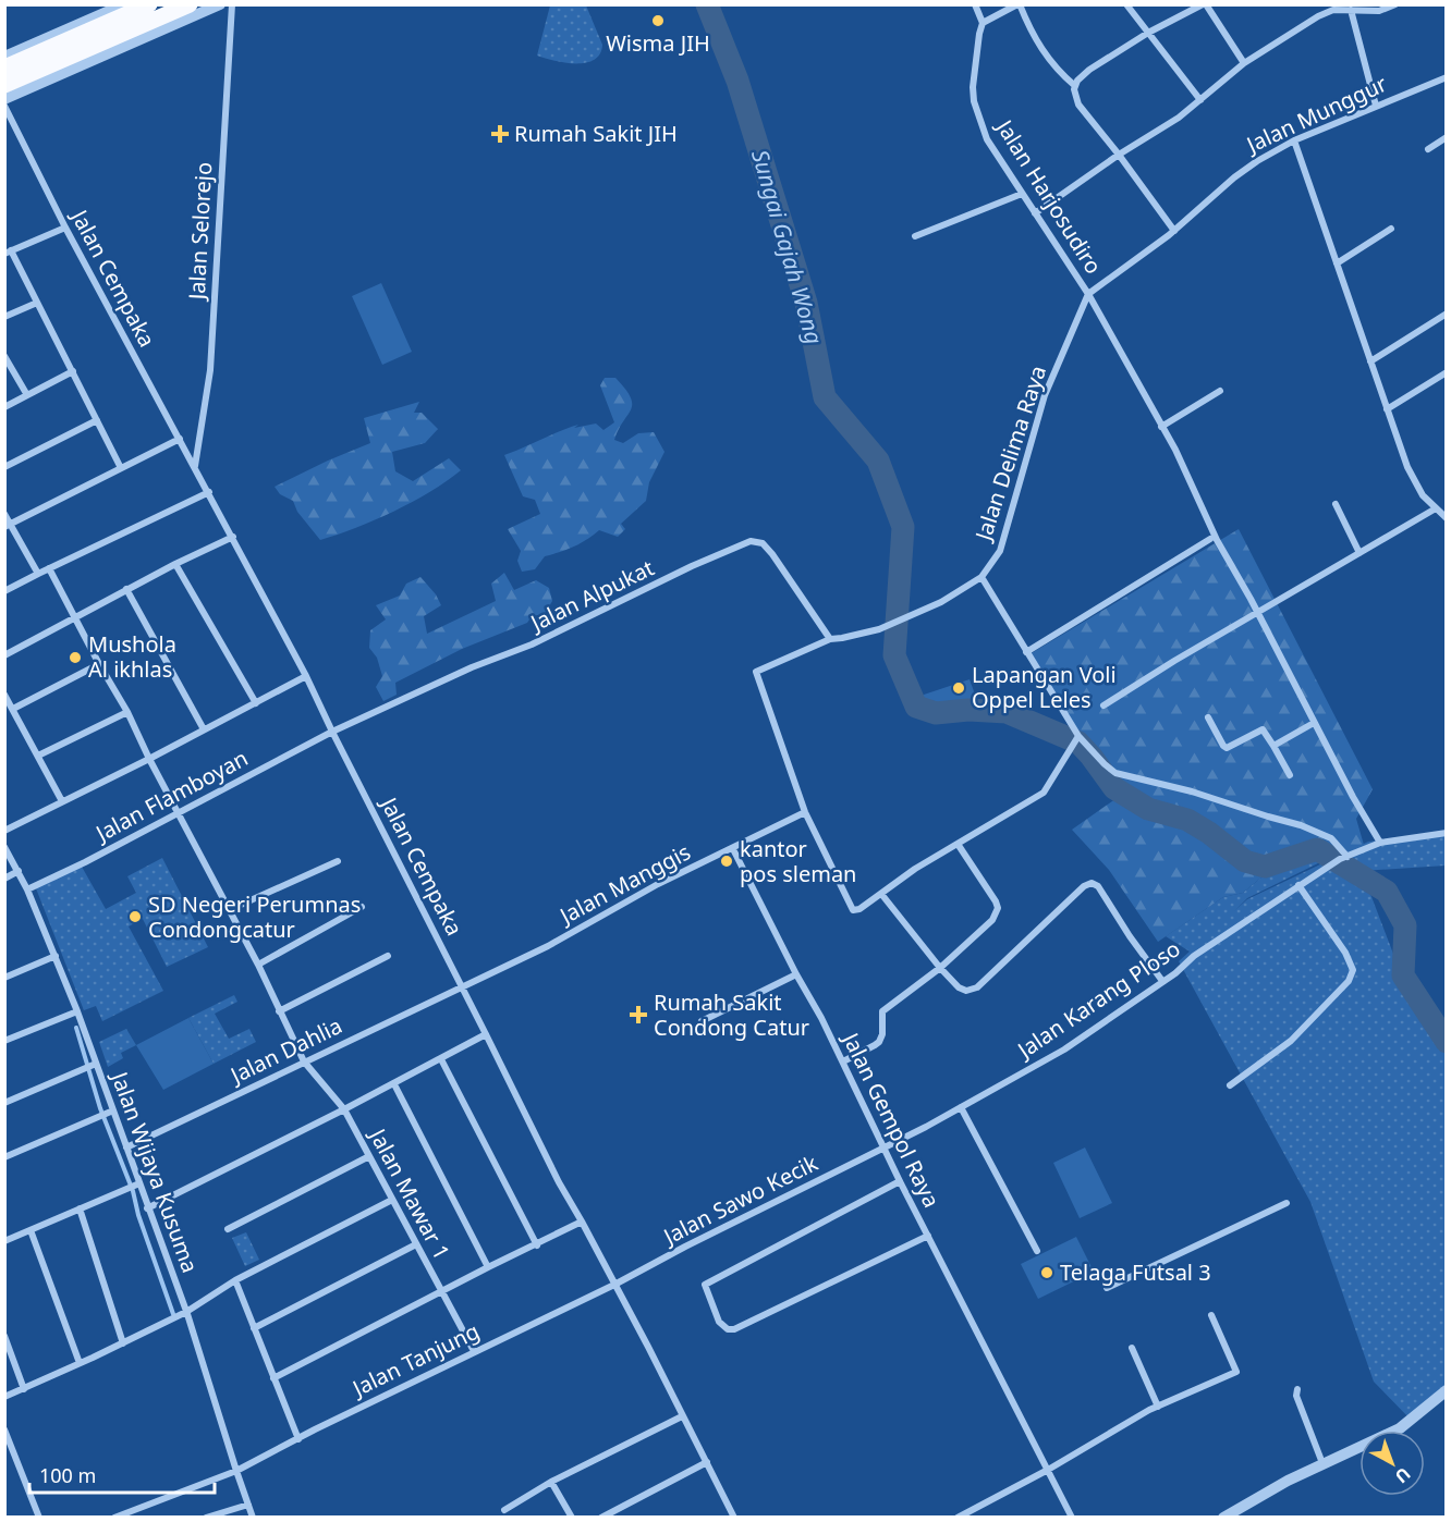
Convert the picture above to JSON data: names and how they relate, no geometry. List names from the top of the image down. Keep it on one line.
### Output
{"streets":{"street":["Jalan Munggur","Jalan Harjosudiro","Jalan Selorejo","Jalan Cempaka","Jalan Delima Raya","Jalan Alpukat","Jalan Flamboyan","Jalan Manggis","Jalan Karang Ploso","Jalan Dahlia","Jalan Gempol Raya","Jalan Wijaya Kusuma","Jalan Mawar 1","Jalan Sawo Kecik","Jalan Tanjung"]},"crossings":[["Jalan Munggur","Jalan Harjosudiro"],["Jalan Munggur","Jalan Delima Raya"],["Jalan Harjosudiro","Jalan Delima Raya"],["Jalan Harjosudiro","Jalan Karang Ploso"],["Jalan Selorejo","Jalan Cempaka"],["Jalan Cempaka","Jalan Alpukat"],["Jalan Cempaka","Jalan Flamboyan"],["Jalan Cempaka","Jalan Manggis"],["Jalan Cempaka","Jalan Dahlia"],["Jalan Cempaka","Jalan Sawo Kecik"],["Jalan Cempaka","Jalan Tanjung"],["Jalan Delima Raya","Jalan Alpukat"],["Jalan Delima Raya","Jalan Manggis"],["Jalan Alpukat","Jalan Flamboyan"],["Jalan Flamboyan","Jalan Wijaya Kusuma"],["Jalan Flamboyan","Jalan Mawar 1"],["Jalan Manggis","Jalan Dahlia"],["Jalan Manggis","Jalan Gempol Raya"],["Jalan Karang Ploso","Jalan Gempol Raya"],["Jalan Karang Ploso","Jalan Sawo Kecik"],["Jalan Dahlia","Jalan Wijaya Kusuma"],["Jalan Dahlia","Jalan Mawar 1"],["Jalan Gempol Raya","Jalan Sawo Kecik"],["Jalan Wijaya Kusuma","Jalan Tanjung"],["Jalan Mawar 1","Jalan Tanjung"],["Jalan Sawo Kecik","Jalan Tanjung"]],"water":["Sungai Gajah Wong"],"places":{"other":["Wisma JIH","Mushola Al ikhlas","Lapangan Voli Oppel Leles","kantor pos sleman","SD Negeri Perumnas Condongcatur","Telaga Futsal 3"],"health":["Rumah Sakit JIH","Rumah Sakit Condong Catur"]},"scale_bar":"100 m","north":"bottom right"}
